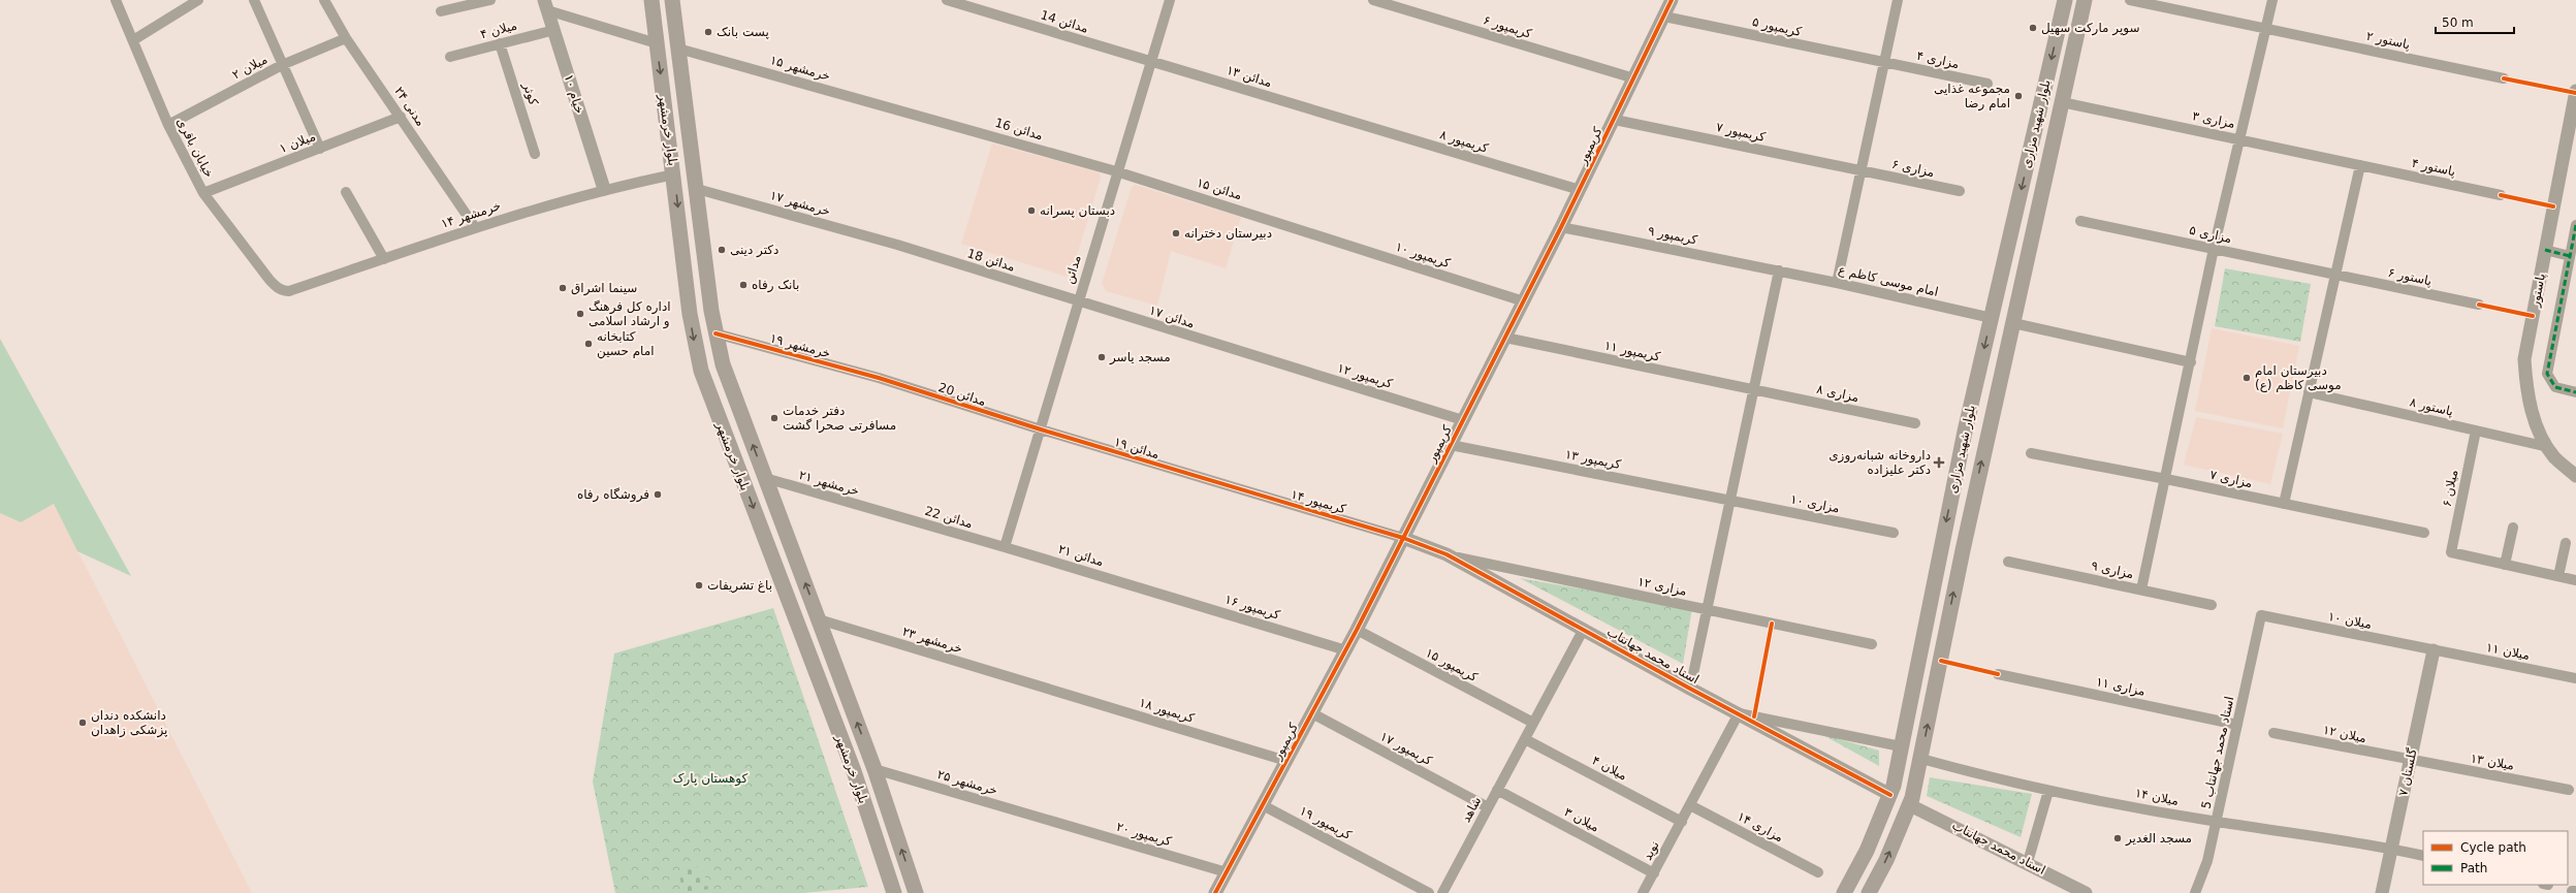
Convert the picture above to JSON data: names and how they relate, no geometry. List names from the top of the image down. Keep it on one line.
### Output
{"streets":{"main road":["بلوار شهید مزاری","بلوار خرمشهر"],"street":["مدائن 14","کریمپور ۶","کریمپور ۵","میلان ۴","پاستور ۲","مزاری ۴","میلان ۲","خرمشهر ۱۵","مدائن ۱۳","کوثر","خیام ۱۰","مدنی ۲۴","مزاری ۳","مدائن 16","کریمپور ۷","کریمپور ۸","میلان ۱","کریمپور","خیابان باقری","پاستور ۴","مزاری ۶","مدائن ۱۵","خرمشهر ۱۷","خرمشهر ۱۴","مزاری ۵","کریمپور ۹","کریمپور ۱۰","مدائن 18","مدائن","پاستور ۶","امام موسی کاظم ع","پاستور","مدائن ۱۷","خرمشهر ۱۹","کریمپور ۱۱","کریمپور ۱۲","مزاری ۸","مدائن 20","پاستور ۸","مدائن ۱۹","کریمپور ۱۳","مزاری ۷","خرمشهر ۲۱","میلان ۶","کریمپور ۱۴","مزاری ۱۰","مدائن 22","مدائن ۲۱","مزاری ۹","مزاری ۱۲","کریمپور ۱۶","میلان ۱۰","خرمشهر ۲۳","میلان ۱۱","استاد محمد جهانتاب","کریمپور ۱۵","مزاری ۱۱","کریمپور ۱۸","میلان ۱۲","کریمپور ۱۷","استاد محمد جهانتاب 5","میلان ۱۳","گلستان ۷","خرمشهر ۲۵","میلان ۱۴","شاهد","میلان ۳","کریمپور ۱۹","مزاری ۱۴","کریمپور ۲۰","نوید"]},"crossings":[["مدائن 14","مدائن ۱۳"],["مدائن 14","مدائن"],["کریمپور ۶","کریمپور"],["کریمپور ۵","مزاری ۴"],["کریمپور ۵","کریمپور"],["میلان ۴","کوثر"],["میلان ۴","خیام ۱۰"],["میلان ۴","شاهد"],["میلان ۴","نوید"],["میلان ۲","مدنی ۲۴"],["میلان ۲","خیابان باقری"],["خرمشهر ۱۵","مدائن 16"],["خرمشهر ۱۵","بلوار خرمشهر"],["مدائن ۱۳","کریمپور ۸"],["مدائن ۱۳","مدائن"],["خیام ۱۰","خرمشهر ۱۴"],["مدنی ۲۴","میلان ۱"],["مدنی ۲۴","خرمشهر ۱۴"],["مزاری ۳","بلوار شهید مزاری"],["مزاری ۳","پاستور ۴"],["بلوار شهید مزاری","امام موسی کاظم ع"],["بلوار شهید مزاری","استاد محمد جهانتاب"],["بلوار شهید مزاری","میلان ۱۴"],["مدائن 16","مدائن ۱۵"],["مدائن 16","مدائن"],["بلوار خرمشهر","خرمشهر ۱۷"],["بلوار خرمشهر","خرمشهر ۱۴"],["بلوار خرمشهر","خرمشهر ۱۹"],["بلوار خرمشهر","خرمشهر ۲۱"],["بلوار خرمشهر","خرمشهر ۲۳"],["بلوار خرمشهر","خرمشهر ۲۵"],["کریمپور ۷","کریمپور"],["کریمپور ۷","مزاری ۶"],["کریمپور ۸","کریمپور"],["میلان ۱","خیابان باقری"],["کریمپور","کریمپور ۹"],["کریمپور","کریمپور ۱۰"],["کریمپور","کریمپور ۱۱"],["کریمپور","کریمپور ۱۲"],["کریمپور","کریمپور ۱۳"],["کریمپور","کریمپور ۱۴"],["کریمپور","کریمپور ۱۶"],["کریمپور","استاد محمد جهانتاب"],["کریمپور","کریمپور ۱۵"],["کریمپور","کریمپور ۱۸"],["کریمپور","کریمپور ۱۷"],["کریمپور","کریمپور ۱۹"],["کریمپور","کریمپور ۲۰"],["خیابان باقری","خرمشهر ۱۴"],["مدائن ۱۵","کریمپور ۱۰"],["مدائن ۱۵","مدائن"],["خرمشهر ۱۷","مدائن 18"],["مزاری ۵","پاستور ۶"],["کریمپور ۹","امام موسی کاظم ع"],["مدائن 18","مدائن"],["مدائن 18","مدائن ۱۷"],["مدائن","مدائن ۱۷"],["مدائن","مدائن 20"],["مدائن","مدائن ۱۹"],["مدائن","مدائن 22"],["مدائن","مدائن ۲۱"],["پاستور","پاستور ۸"],["مدائن ۱۷","کریمپور ۱۲"],["خرمشهر ۱۹","مدائن 20"],["کریمپور ۱۱","مزاری ۸"],["مدائن 20","مدائن ۱۹"],["پاستور ۸","میلان ۶"],["مدائن ۱۹","کریمپور ۱۴"],["کریمپور ۱۳","مزاری ۱۰"],["خرمشهر ۲۱","مدائن 22"],["کریمپور ۱۴","استاد محمد جهانتاب"],["مدائن 22","مدائن ۲۱"],["مدائن ۲۱","کریمپور ۱۶"],["مزاری ۱۲","استاد محمد جهانتاب"],["میلان ۱۰","میلان ۱۱"],["میلان ۱۰","استاد محمد جهانتاب 5"],["میلان ۱۰","گلستان ۷"],["خرمشهر ۲۳","کریمپور ۱۸"],["میلان ۱۱","گلستان ۷"],["استاد محمد جهانتاب","شاهد"],["استاد محمد جهانتاب","نوید"],["کریمپور ۱۵","شاهد"],["مزاری ۱۱","استاد محمد جهانتاب 5"],["میلان ۱۲","میلان ۱۳"],["میلان ۱۲","گلستان ۷"],["کریمپور ۱۷","شاهد"],["استاد محمد جهانتاب 5","میلان ۱۴"],["میلان ۱۳","گلستان ۷"],["گلستان ۷","میلان ۱۴"],["خرمشهر ۲۵","کریمپور ۲۰"],["شاهد","میلان ۳"],["میلان ۳","نوید"],["مزاری ۱۴","نوید"]],"parks":["کوهستان پارک"],"places":{"other":["سوپر مارکت سهیل","پست بانک","مجموعه غذایی امام رضا","دبستان پسرانه","دبیرستان دخترانه","دکتر دینی","بانک رفاه","سینما اشراق","اداره کل فرهنگ و ارشاد اسلامی","کتابخانه امام حسین","مسجد یاسر","دبیرستان امام موسی کاظم (ع)","دفتر خدمات مسافرتی صحرا گشت","فروشگاه رفاه","باغ تشریفات","دانشکده دندان پزشکی زاهدان","مسجد الغدیر"],"health":["داروخانه شبانه‌روزی دکتر علیزاده"]},"legend":["Cycle path","Path"],"scale_bar":"50 m"}
